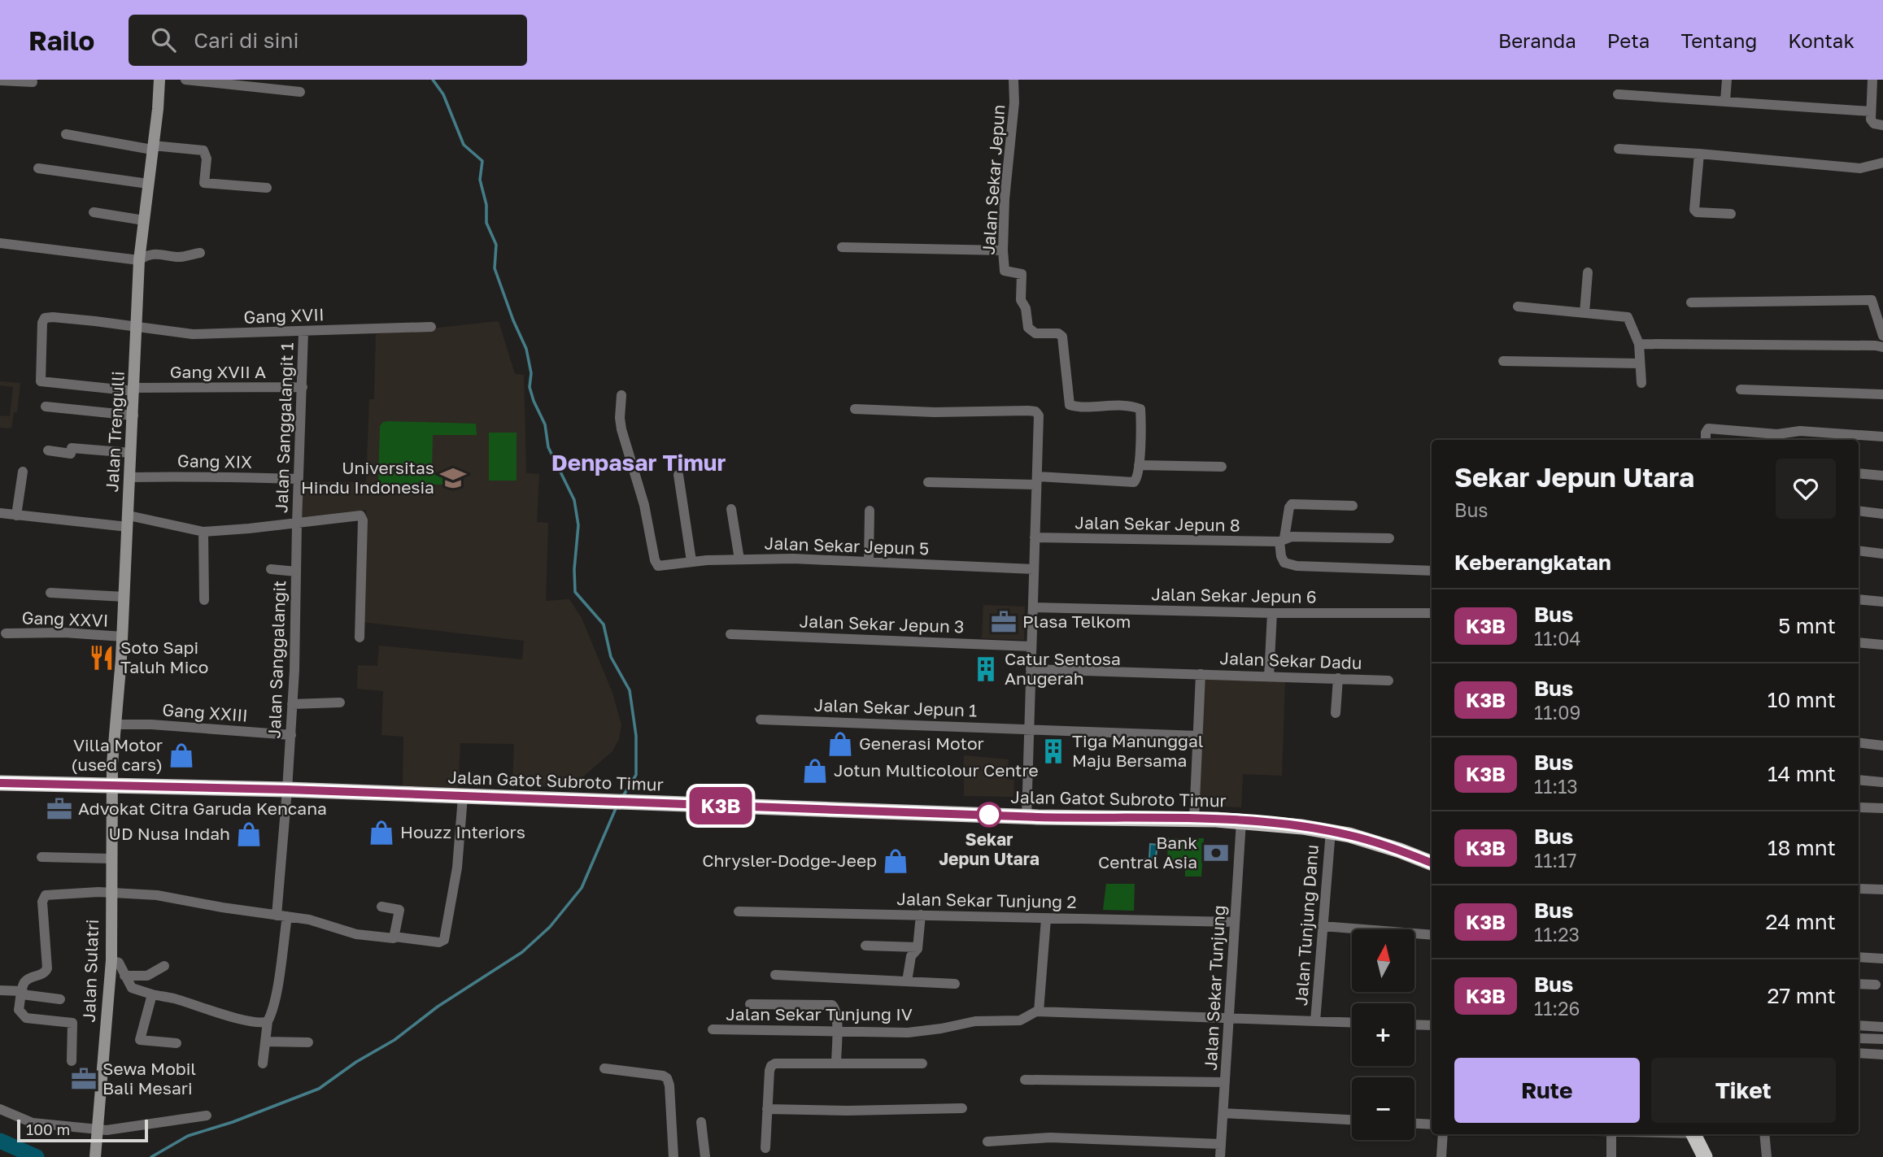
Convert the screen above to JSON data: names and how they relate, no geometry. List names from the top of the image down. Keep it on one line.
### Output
{"streets":{"highway":["Jalan Gatot Subroto Timur"],"main road":["Jalan Trengulli","Jalan Sulatri"],"street":["Jalan Sekar Jepun","Gang XVII","Gang XVII A","Jalan Sanggalangit 1","Gang XIX","Jalan Sekar Jepun 8","Jalan Sekar Jepun 5","Jalan Sekar Jepun 6","Gang XXVI","Jalan Sekar Jepun 3","Jalan Sanggalangit","Jalan Sekar Dadu","Jalan Sekar Jepun 1","Gang XXIII","Jalan Sekar Tunjung 2","Jalan Tunjung Danu","Jalan Sekar Tunjung","Jalan Sekar Tunjung IV"]},"crossings":[["Gang XVII","Gang XVII A"],["Gang XVII","Jalan Sanggalangit 1"],["Gang XVII","Jalan Trengulli"],["Gang XVII A","Jalan Sanggalangit 1"],["Gang XVII A","Jalan Trengulli"],["Jalan Sanggalangit 1","Gang XIX"],["Jalan Sanggalangit 1","Jalan Sanggalangit"],["Jalan Trengulli","Gang XIX"],["Jalan Trengulli","Gang XXVI"],["Jalan Trengulli","Gang XXIII"],["Jalan Trengulli","Jalan Gatot Subroto Timur"],["Jalan Trengulli","Jalan Sulatri"],["Jalan Sanggalangit","Gang XXIII"],["Jalan Sanggalangit","Jalan Gatot Subroto Timur"],["Jalan Sekar Dadu","Jalan Sekar Jepun 1"],["Jalan Sekar Dadu","Jalan Gatot Subroto Timur"],["Jalan Gatot Subroto Timur","Jalan Tunjung Danu"],["Jalan Gatot Subroto Timur","Jalan Sulatri"],["Jalan Gatot Subroto Timur","Jalan Sekar Tunjung"],["Jalan Sekar Tunjung 2","Jalan Sekar Tunjung"],["Jalan Tunjung Danu","Jalan Sekar Tunjung IV"],["Jalan Sekar Tunjung","Jalan Sekar Tunjung IV"]],"districts":["Denpasar Timur"],"places":{"school or university":["Universitas Hindu Indonesia"],"office":["Plasa Telkom","Advokat Citra Garuda Kencana","Sewa Mobil Bali Mesari"],"restaurant":["Soto Sapi Taluh Mico"],"building":["Catur Sentosa Anugerah","Tiga Manunggal Maju Bersama"],"shop":["Generasi Motor","Villa Motor (used cars)","Jotun Multicolour Centre","Houzz Interiors","UD Nusa Indah","Chrysler-Dodge-Jeep"],"other":["Sekar Jepun Utara"],"bank":["Bank Central Asia"]},"lines":["bus line K3B"],"scale_bar":"100 m","north":"top","page":{"header":"Railo","search":"Cari di sini","nav":["Beranda","Peta","Tentang","Kontak"],"on_map":"K3B","heading":[["Sekar Jepun Utara","Bus"],"Keberangkatan"],"list":[{"mark":"K3B","name":"Bus","note":"11:04","value":"5 mnt"},{"mark":"K3B","name":"Bus","note":"11:09","value":"10 mnt"},{"mark":"K3B","name":"Bus","note":"11:13","value":"14 mnt"},{"mark":"K3B","name":"Bus","note":"11:17","value":"18 mnt"},{"mark":"K3B","name":"Bus","note":"11:23","value":"24 mnt"},{"mark":"K3B","name":"Bus","note":"11:26","value":"27 mnt"}],"map_buttons":["+","−"],"buttons":["Rute","Tiket"],"scale":"100 m"}}
